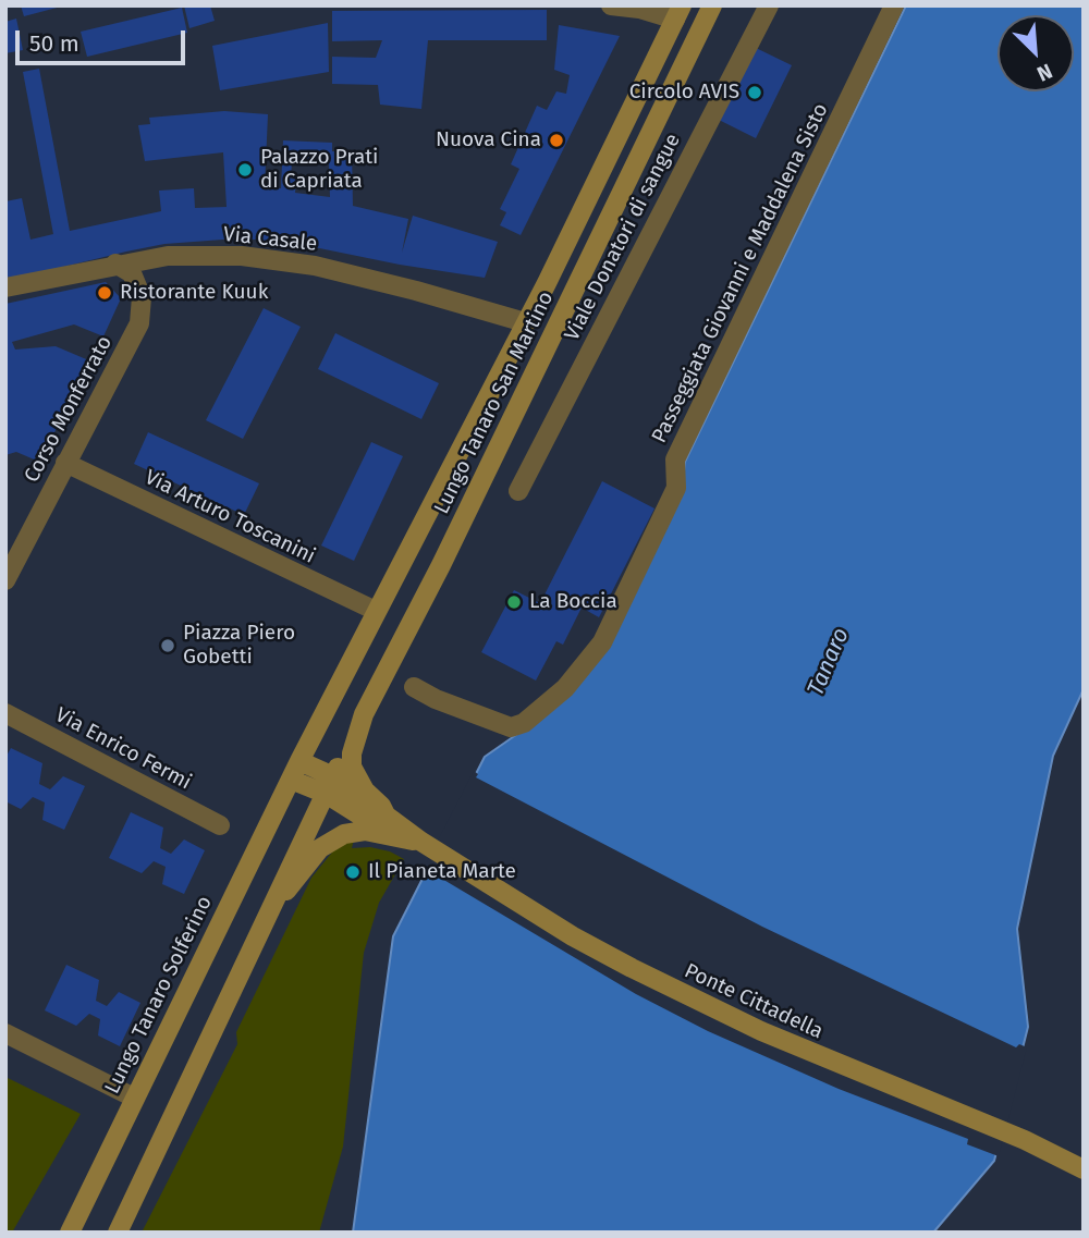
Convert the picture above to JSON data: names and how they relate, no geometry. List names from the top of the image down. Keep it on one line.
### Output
{"streets":{"main road":["Lungo Tanaro San Martino","Lungo Tanaro Solferino","Ponte Cittadella"],"street":["Viale Donatori di sangue","Via Casale","Passeggiata Giovanni e Maddalena Sisto","Corso Monferrato","Via Arturo Toscanini","Via Enrico Fermi"]},"crossings":[["Via Casale","Lungo Tanaro San Martino"],["Via Casale","Corso Monferrato"],["Lungo Tanaro San Martino","Via Arturo Toscanini"],["Lungo Tanaro San Martino","Lungo Tanaro Solferino"],["Lungo Tanaro San Martino","Ponte Cittadella"],["Corso Monferrato","Via Arturo Toscanini"]],"water":["Tanaro"],"places":["Circolo AVIS","Nuova Cina","Palazzo Prati di Capriata","Ristorante Kuuk","La Boccia","Piazza Piero Gobetti","Il Pianeta Marte"],"scale_bar":"50 m","north":"bottom right"}
